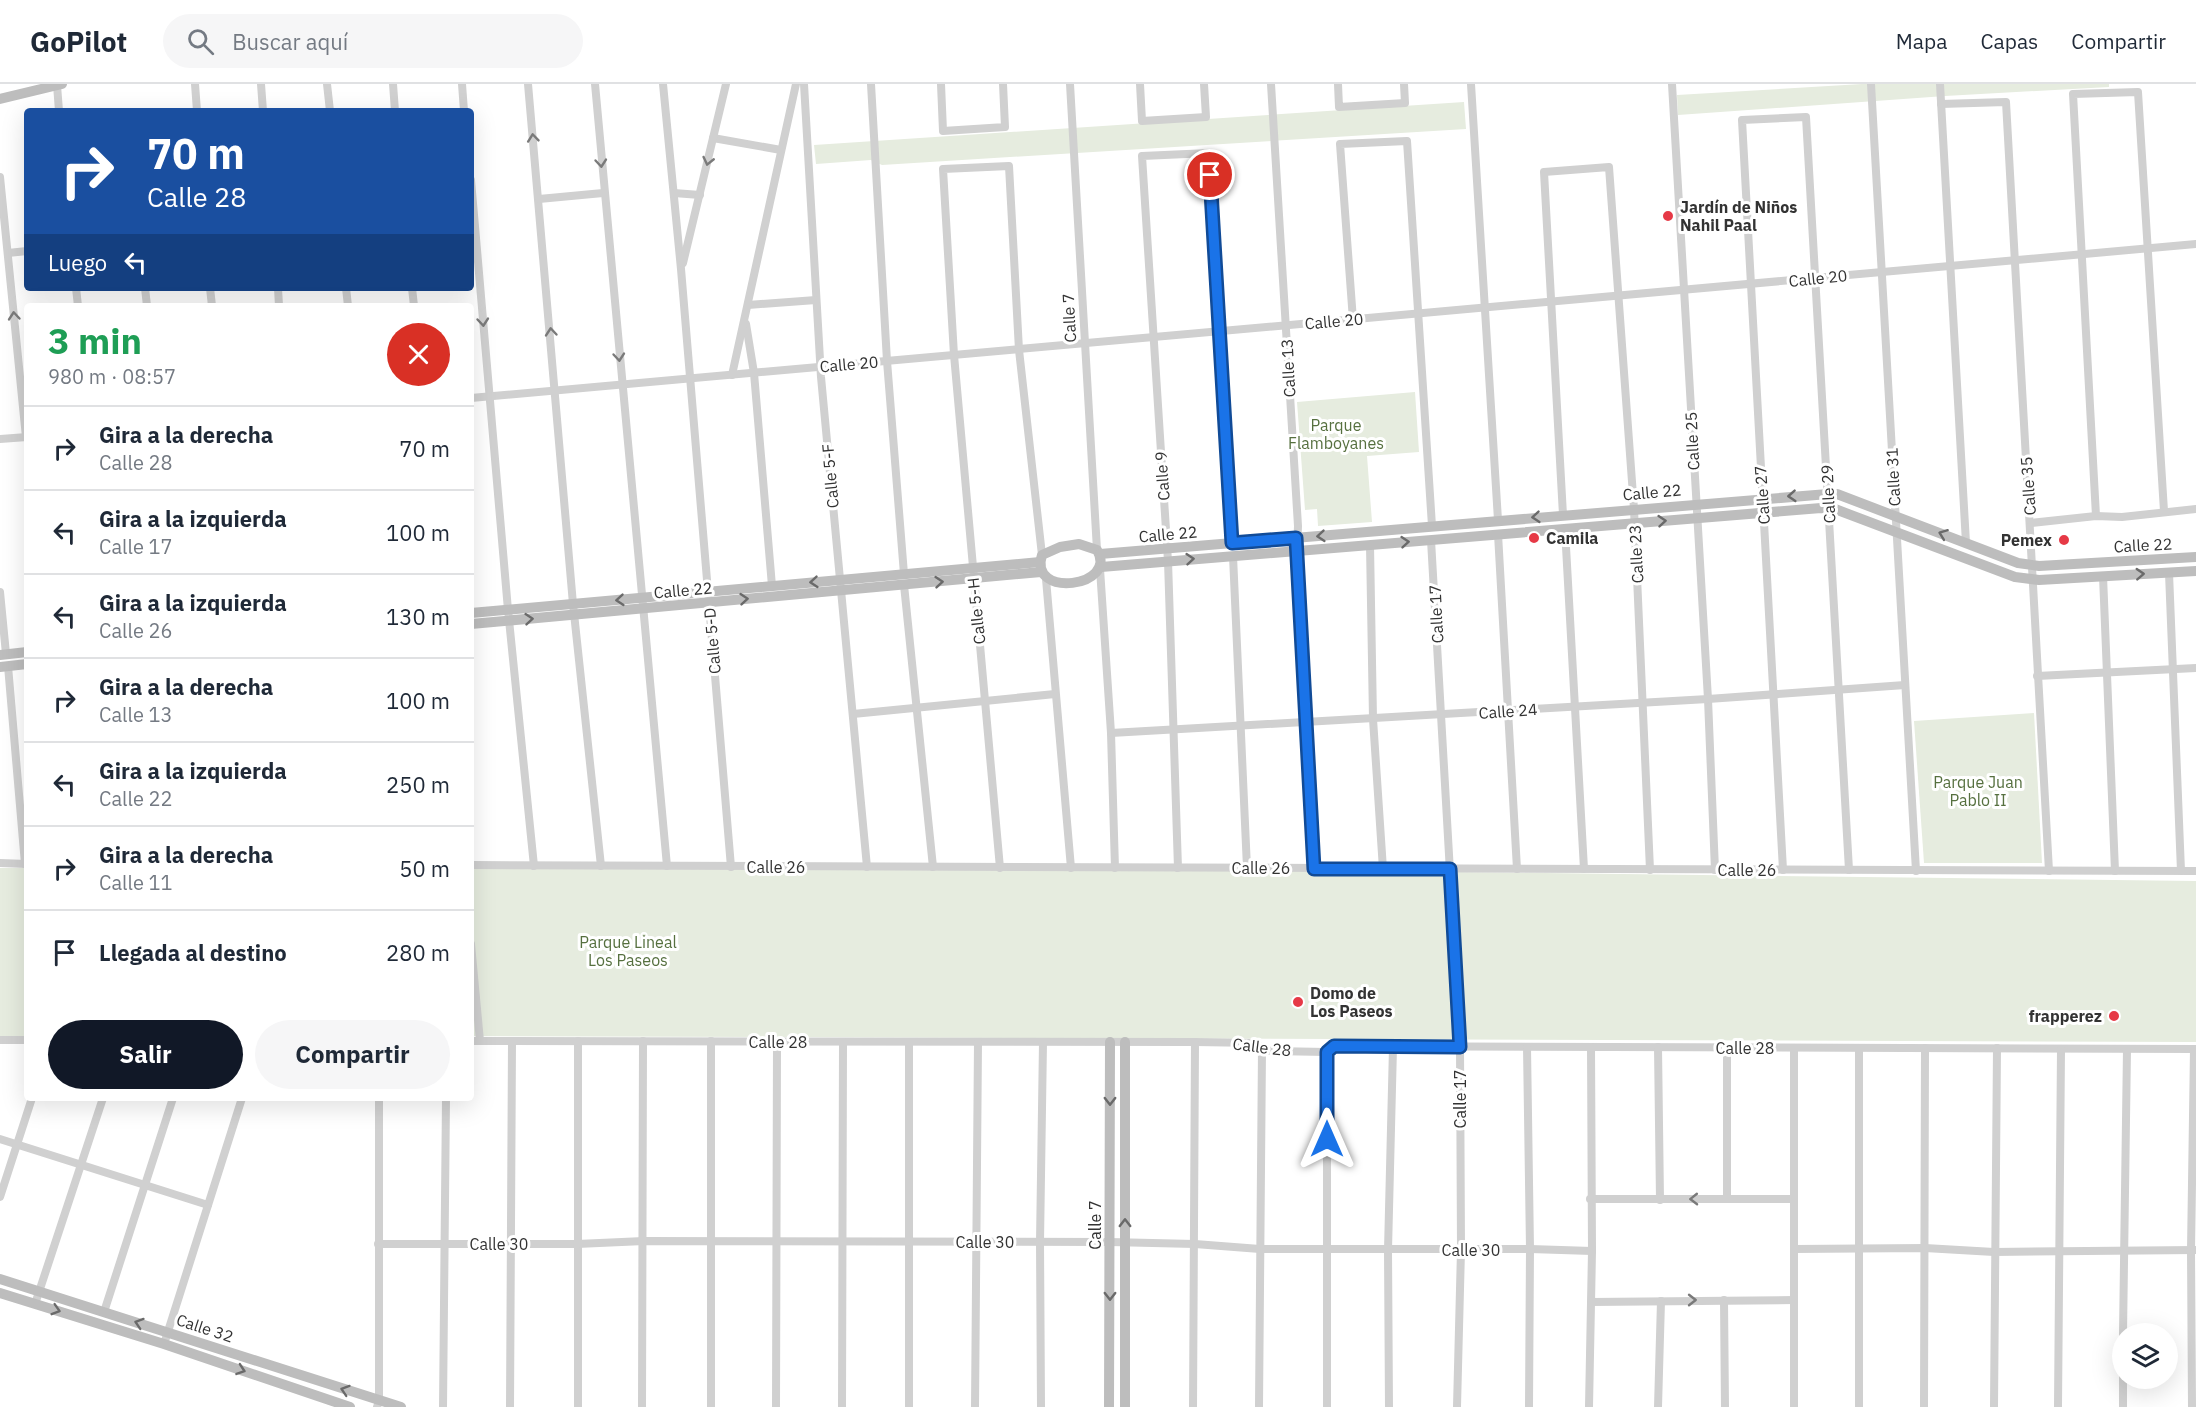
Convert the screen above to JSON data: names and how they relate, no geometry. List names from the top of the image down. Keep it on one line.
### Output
{"streets":{"street":["Calle 20","Calle 7","Calle 13","Calle 25","Calle 5-F","Calle 9","Calle 31","Calle 35","Calle 22","Calle 29","Calle 27","Calle 23","Calle 5-H","Calle 17","Calle 5-D","Calle 24","Calle 26","Calle 28","Calle 30","Calle 32"]},"crossings":[["Calle 20","Calle 7"],["Calle 20","Calle 13"],["Calle 20","Calle 25"],["Calle 20","Calle 5-F"],["Calle 20","Calle 9"],["Calle 20","Calle 31"],["Calle 20","Calle 35"],["Calle 20","Calle 29"],["Calle 20","Calle 27"],["Calle 20","Calle 23"],["Calle 20","Calle 5-H"],["Calle 20","Calle 5-D"],["Calle 7","Calle 22"],["Calle 7","Calle 28"],["Calle 7","Calle 30"],["Calle 13","Calle 22"],["Calle 13","Calle 24"],["Calle 13","Calle 26"],["Calle 25","Calle 22"],["Calle 25","Calle 24"],["Calle 25","Calle 26"],["Calle 5-F","Calle 22"],["Calle 5-F","Calle 26"],["Calle 9","Calle 22"],["Calle 9","Calle 24"],["Calle 9","Calle 26"],["Calle 31","Calle 22"],["Calle 31","Calle 24"],["Calle 31","Calle 26"],["Calle 35","Calle 22"],["Calle 35","Calle 26"],["Calle 22","Calle 29"],["Calle 22","Calle 27"],["Calle 22","Calle 23"],["Calle 22","Calle 5-H"],["Calle 22","Calle 17"],["Calle 22","Calle 5-D"],["Calle 29","Calle 27"],["Calle 29","Calle 24"],["Calle 29","Calle 26"],["Calle 27","Calle 24"],["Calle 27","Calle 26"],["Calle 23","Calle 24"],["Calle 23","Calle 26"],["Calle 5-H","Calle 26"],["Calle 17","Calle 24"],["Calle 17","Calle 26"],["Calle 17","Calle 28"],["Calle 17","Calle 30"],["Calle 5-D","Calle 26"]],"parks":["Parque Flamboyanes","Parque Juan Pablo II","Parque Lineal Los Paseos"],"places":["Jardín de Niños Nahil Paal","Camila","Pemex","Domo de Los Paseos","frapperez"],"page":{"header":"GoPilot","search":"Buscar aquí","nav":["Mapa","Capas","Compartir"],"turn":["70 m","Calle 28"],"then":"Luego","heading":["3 min","980 m · 08:57"],"list":[{"name":"Gira a la derecha","note":"Calle 28","value":"70 m"},{"name":"Gira a la izquierda","note":"Calle 17","value":"100 m"},{"name":"Gira a la izquierda","note":"Calle 26","value":"130 m"},{"name":"Gira a la derecha","note":"Calle 13","value":"100 m"},{"name":"Gira a la izquierda","note":"Calle 22","value":"250 m"},{"name":"Gira a la derecha","note":"Calle 11","value":"50 m"},{"name":"Llegada al destino","value":"280 m"}],"buttons":["Salir","Compartir"]}}
